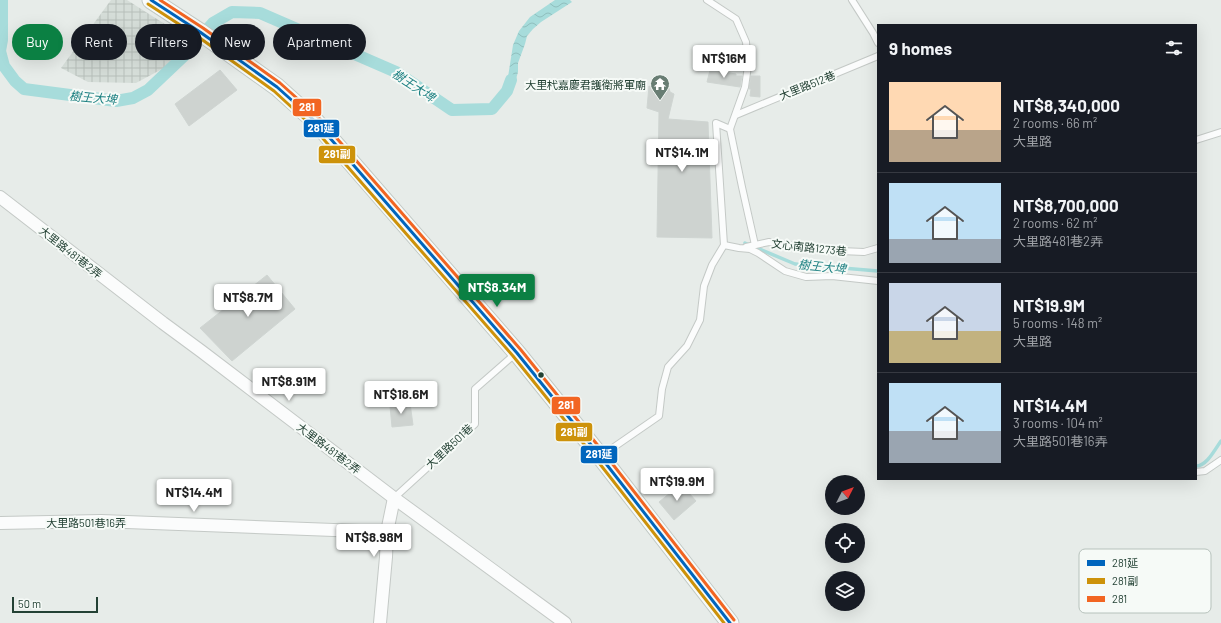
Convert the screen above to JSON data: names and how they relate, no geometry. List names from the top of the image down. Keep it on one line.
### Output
{"streets":{"street":["大里路481巷2弄","大里路501巷16弄"],"lane":["大里路512巷","文心南路1273巷","大里路501巷"]},"crossings":[["大里路481巷2弄","大里路501巷"]],"water":["樹王大埤"],"places":{"temple":["大里杙嘉慶君護衛將軍廟"]},"lines":["transit line 281延","transit line 281","transit line 281副"],"legend":["281延","281副","281"],"scale_bar":"50 m","north":"top right","page":{"chip":["Buy","Rent","Filters","New","Apartment"],"heading":"9 homes","price":["NT$16M","NT$14.1M","NT$8.34M","NT$8.7M","NT$8.91M","NT$18.6M","NT$19.9M","NT$14.4M","NT$8.98M"],"list":[{"name":"NT$8,340,000","note":"2 rooms · 66 m² · 大里路"},{"name":"NT$8,700,000","note":"2 rooms · 62 m² · 大里路481巷2弄"},{"name":"NT$19.9M","note":"5 rooms · 148 m² · 大里路"},{"name":"NT$14.4M","note":"3 rooms · 104 m² · 大里路501巷16弄"}],"scale":"50 m"}}
